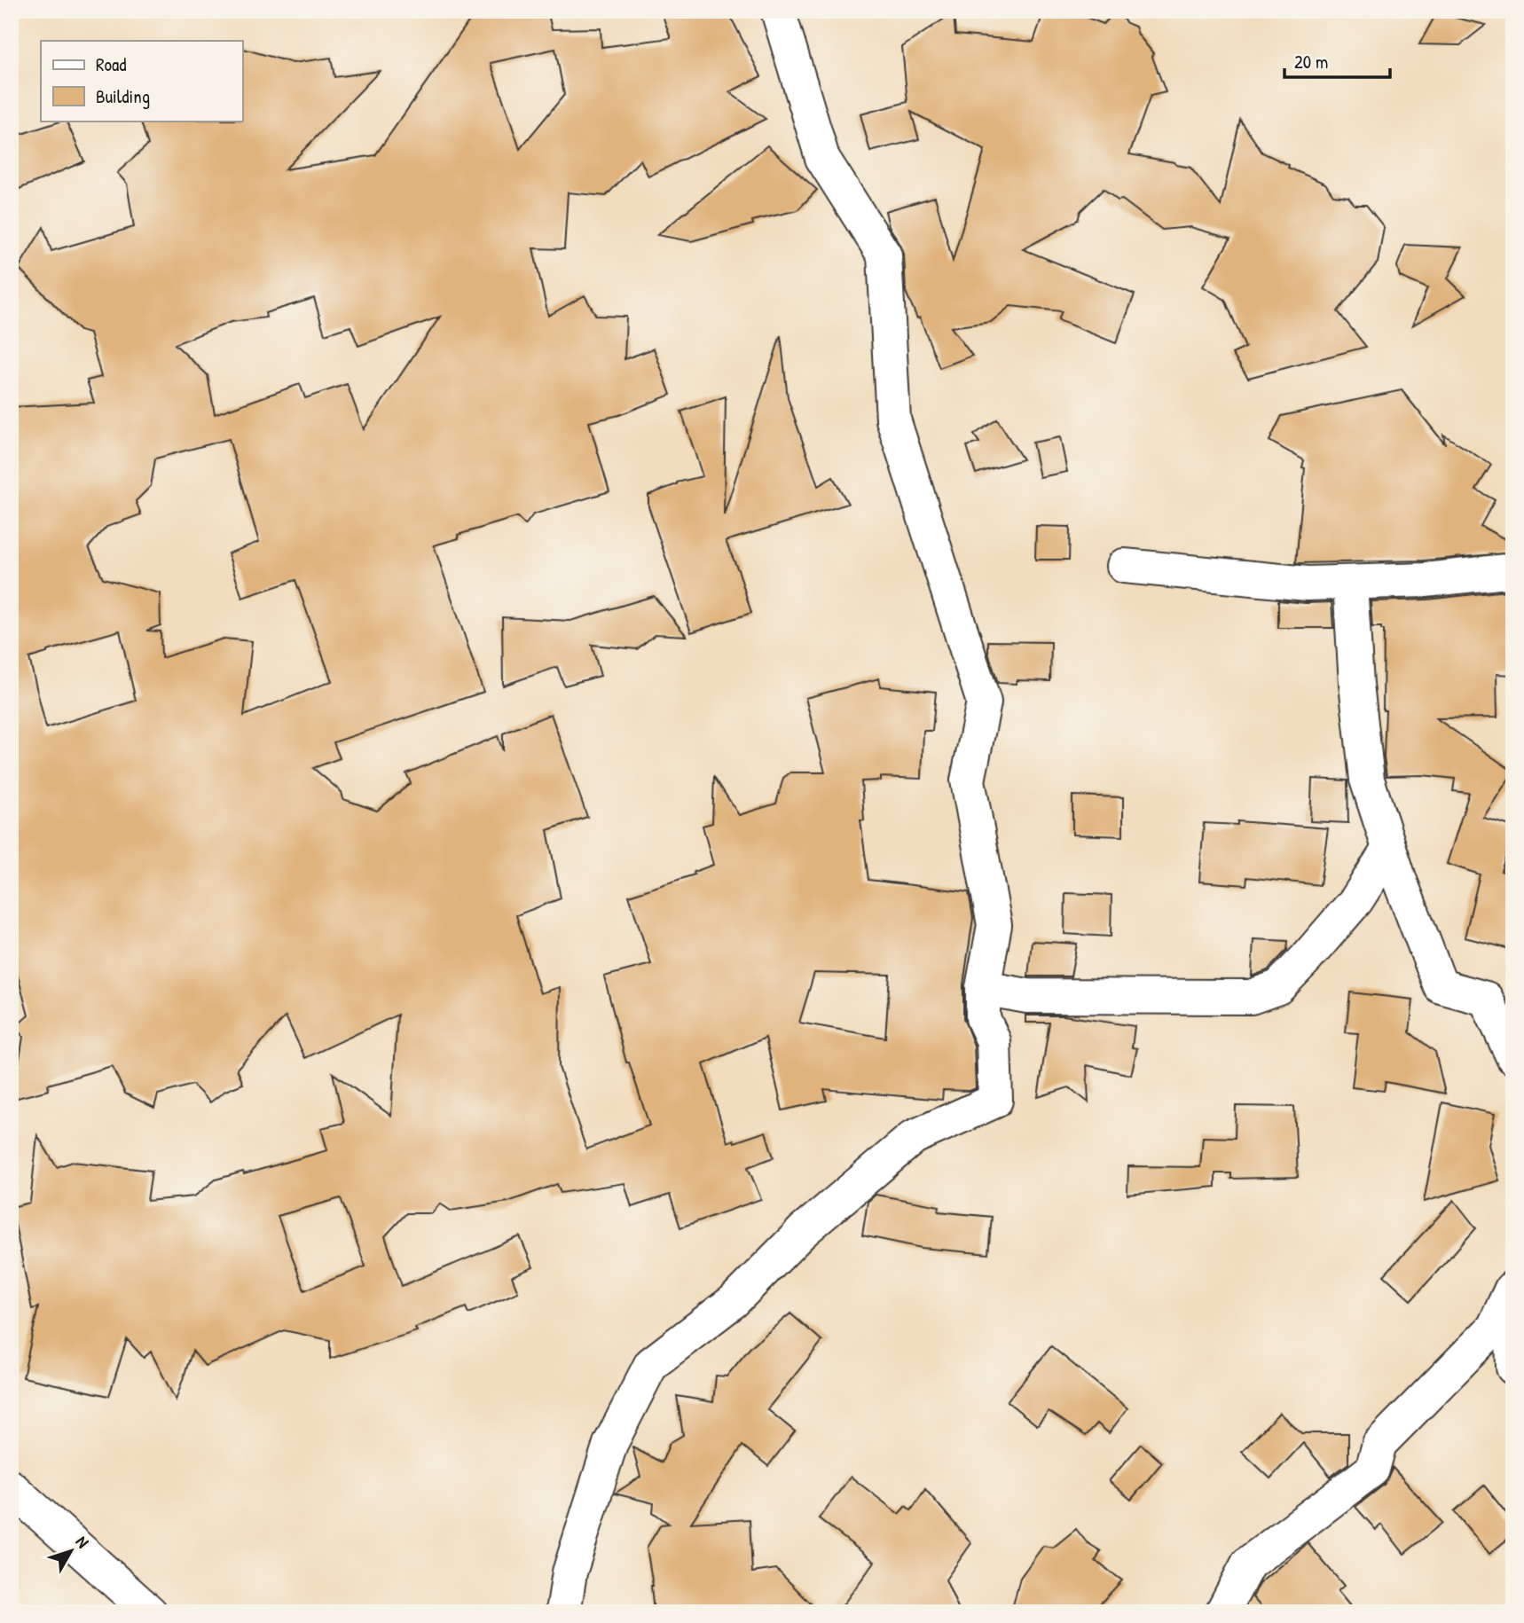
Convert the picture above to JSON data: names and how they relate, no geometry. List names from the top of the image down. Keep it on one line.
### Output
{"legend":["Road","Building"],"scale_bar":"20 m","north":"top right"}
